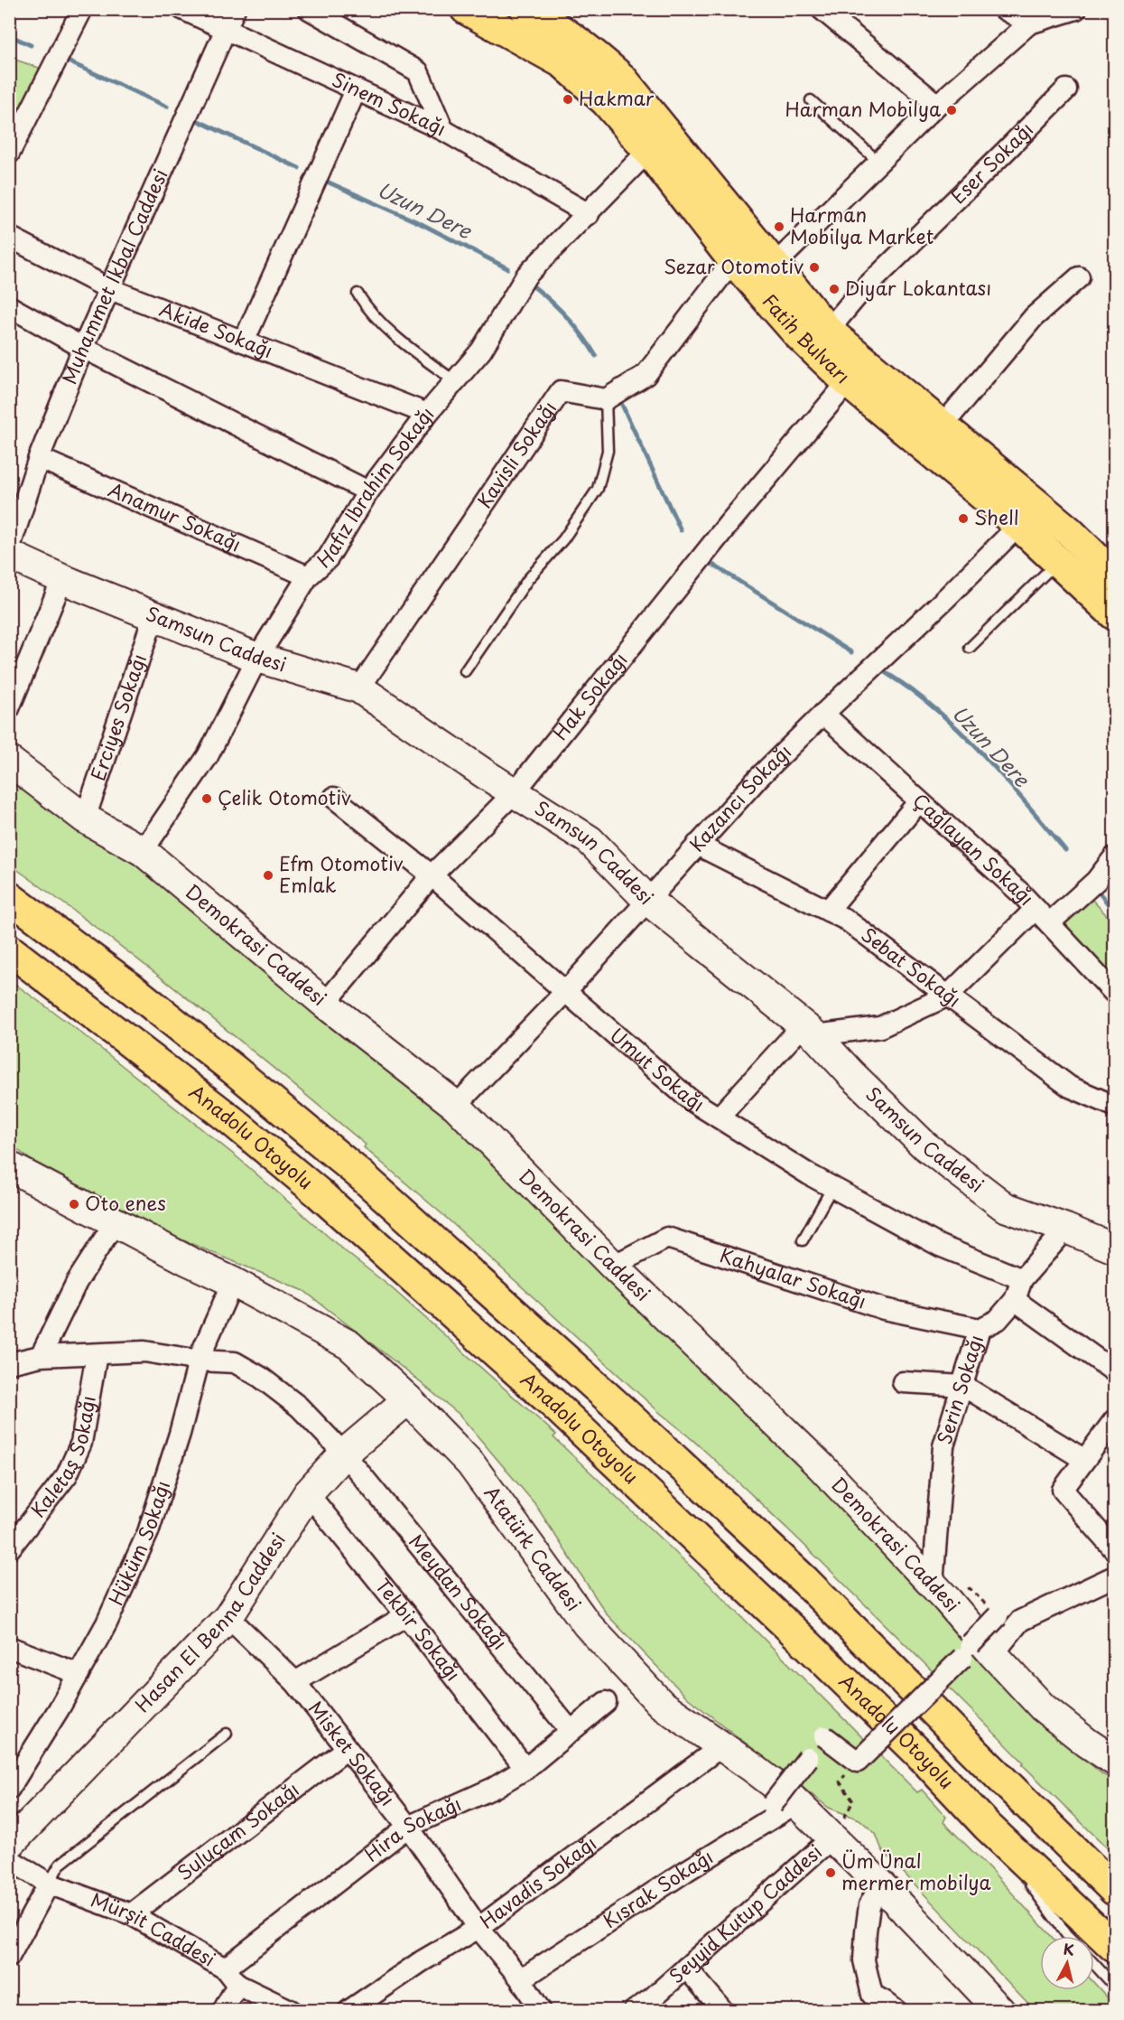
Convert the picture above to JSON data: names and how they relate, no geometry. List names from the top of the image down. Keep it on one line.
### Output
{"streets":{"main road":["Fatih Bulvarı","Anadolu Otoyolu"],"street":["Sinem Sokağı","Eser Sokağı","Muhammet İkbal Caddesi","Akide Sokağı","Kavisli Sokağı","Hafız İbrahim Sokağı","Anamur Sokağı","Samsun Caddesi","Hak Sokağı","Erciyes Sokağı","Kazancı Sokağı","Çağlayan Sokağı","Demokrasi Caddesi","Sebat Sokağı","Umut Sokağı","Kahyalar Sokağı","Serin Sokağı","Kaletaş Sokağı","Hüküm Sokağı","Atatürk Caddesi","Meydan Sokağı","Hasan El Benna Caddesi","Tekbir Sokağı","Misket Sokağı","Suluçam Sokağı","Hira Sokağı","Havadis Sokağı","Kısrak Sokağı","Seyyid Kutup Caddesi","Mürşit Caddesi"]},"crossings":[["Sinem Sokağı","Muhammet İkbal Caddesi"],["Sinem Sokağı","Hafız İbrahim Sokağı"],["Eser Sokağı","Fatih Bulvarı"],["Muhammet İkbal Caddesi","Akide Sokağı"],["Muhammet İkbal Caddesi","Anamur Sokağı"],["Akide Sokağı","Hafız İbrahim Sokağı"],["Fatih Bulvarı","Hafız İbrahim Sokağı"],["Fatih Bulvarı","Hak Sokağı"],["Fatih Bulvarı","Kazancı Sokağı"],["Kavisli Sokağı","Samsun Caddesi"],["Hafız İbrahim Sokağı","Anamur Sokağı"],["Hafız İbrahim Sokağı","Samsun Caddesi"],["Hafız İbrahim Sokağı","Demokrasi Caddesi"],["Samsun Caddesi","Hak Sokağı"],["Samsun Caddesi","Erciyes Sokağı"],["Samsun Caddesi","Kazancı Sokağı"],["Samsun Caddesi","Serin Sokağı"],["Hak Sokağı","Demokrasi Caddesi"],["Hak Sokağı","Umut Sokağı"],["Erciyes Sokağı","Demokrasi Caddesi"],["Kazancı Sokağı","Çağlayan Sokağı"],["Kazancı Sokağı","Demokrasi Caddesi"],["Kazancı Sokağı","Sebat Sokağı"],["Kazancı Sokağı","Umut Sokağı"],["Demokrasi Caddesi","Kahyalar Sokağı"],["Demokrasi Caddesi","Serin Sokağı"],["Umut Sokağı","Serin Sokağı"],["Kahyalar Sokağı","Serin Sokağı"],["Kaletaş Sokağı","Meydan Sokağı"],["Hüküm Sokağı","Atatürk Caddesi"],["Hüküm Sokağı","Meydan Sokağı"],["Atatürk Caddesi","Hasan El Benna Caddesi"],["Atatürk Caddesi","Havadis Sokağı"],["Atatürk Caddesi","Kısrak Sokağı"],["Atatürk Caddesi","Seyyid Kutup Caddesi"],["Meydan Sokağı","Hasan El Benna Caddesi"],["Meydan Sokağı","Hira Sokağı"],["Hasan El Benna Caddesi","Tekbir Sokağı"],["Hasan El Benna Caddesi","Misket Sokağı"],["Tekbir Sokağı","Misket Sokağı"],["Tekbir Sokağı","Hira Sokağı"],["Misket Sokağı","Suluçam Sokağı"],["Misket Sokağı","Hira Sokağı"],["Misket Sokağı","Havadis Sokağı"],["Misket Sokağı","Kısrak Sokağı"],["Suluçam Sokağı","Mürşit Caddesi"],["Hira Sokağı","Mürşit Caddesi"]],"water":["Uzun Dere"],"places":["Hakmar","Harman Mobilya","Harman Mobilya Market","Sezar Otomotiv","Diyar Lokantası","Shell","Çelik Otomotiv","Efm Otomotiv Emlak","Oto enes","Üm Ünal mermer mobilya"],"north":"top"}
